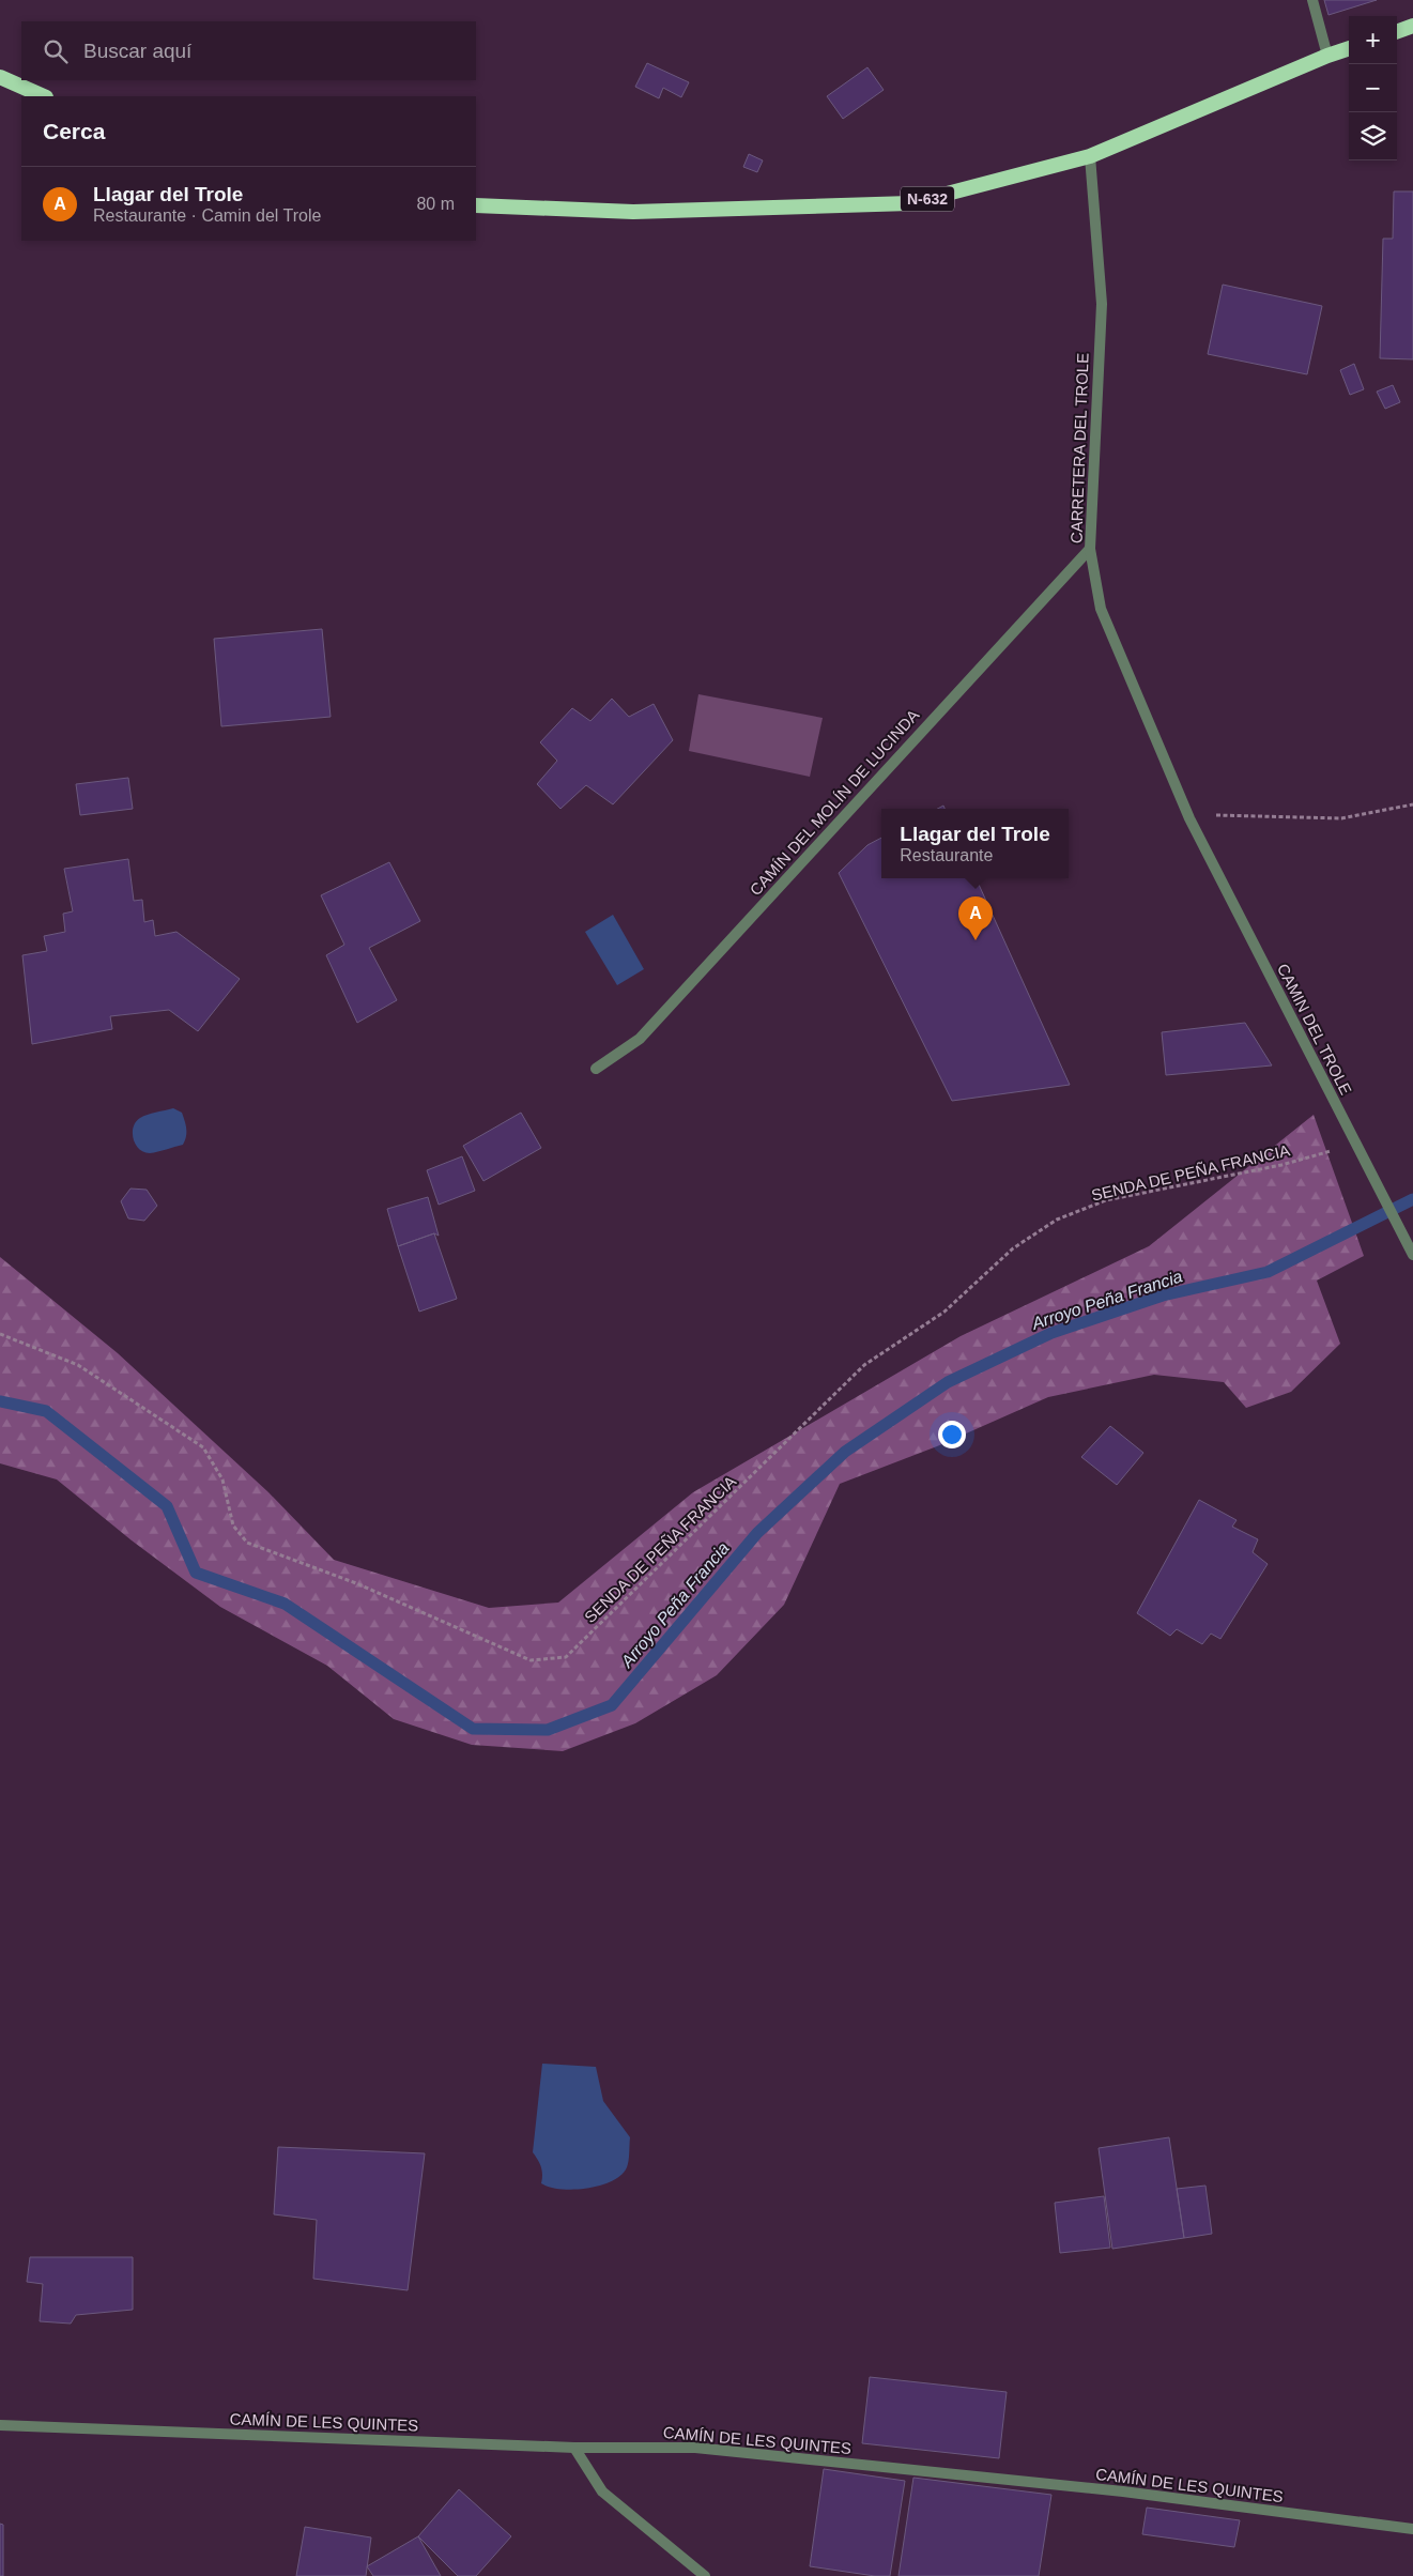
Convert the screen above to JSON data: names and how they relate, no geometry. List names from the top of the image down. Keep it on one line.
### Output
{"streets":{"highway":["N-632"],"street":["CARRETERA DEL TROLE","CAMÍN DEL MOLÍN DE LUCINDA","CAMIN DEL TROLE","CAMÍN DE LES QUINTES"],"path":["SENDA DE PEÑA FRANCIA"]},"crossings":[["N-632","CARRETERA DEL TROLE"],["CARRETERA DEL TROLE","CAMÍN DEL MOLÍN DE LUCINDA"],["CARRETERA DEL TROLE","CAMIN DEL TROLE"],["CAMIN DEL TROLE","SENDA DE PEÑA FRANCIA"]],"water":["Arroyo Peña Francia"],"page":{"map_buttons":["+","−"],"search":"Buscar aquí","heading":"Cerca","list":[{"mark":"A","name":"Llagar del Trole","note":"Restaurante · Camin del Trole","value":"80 m"}],"popup":["Llagar del Trole","Restaurante"],"pins":"A"}}
